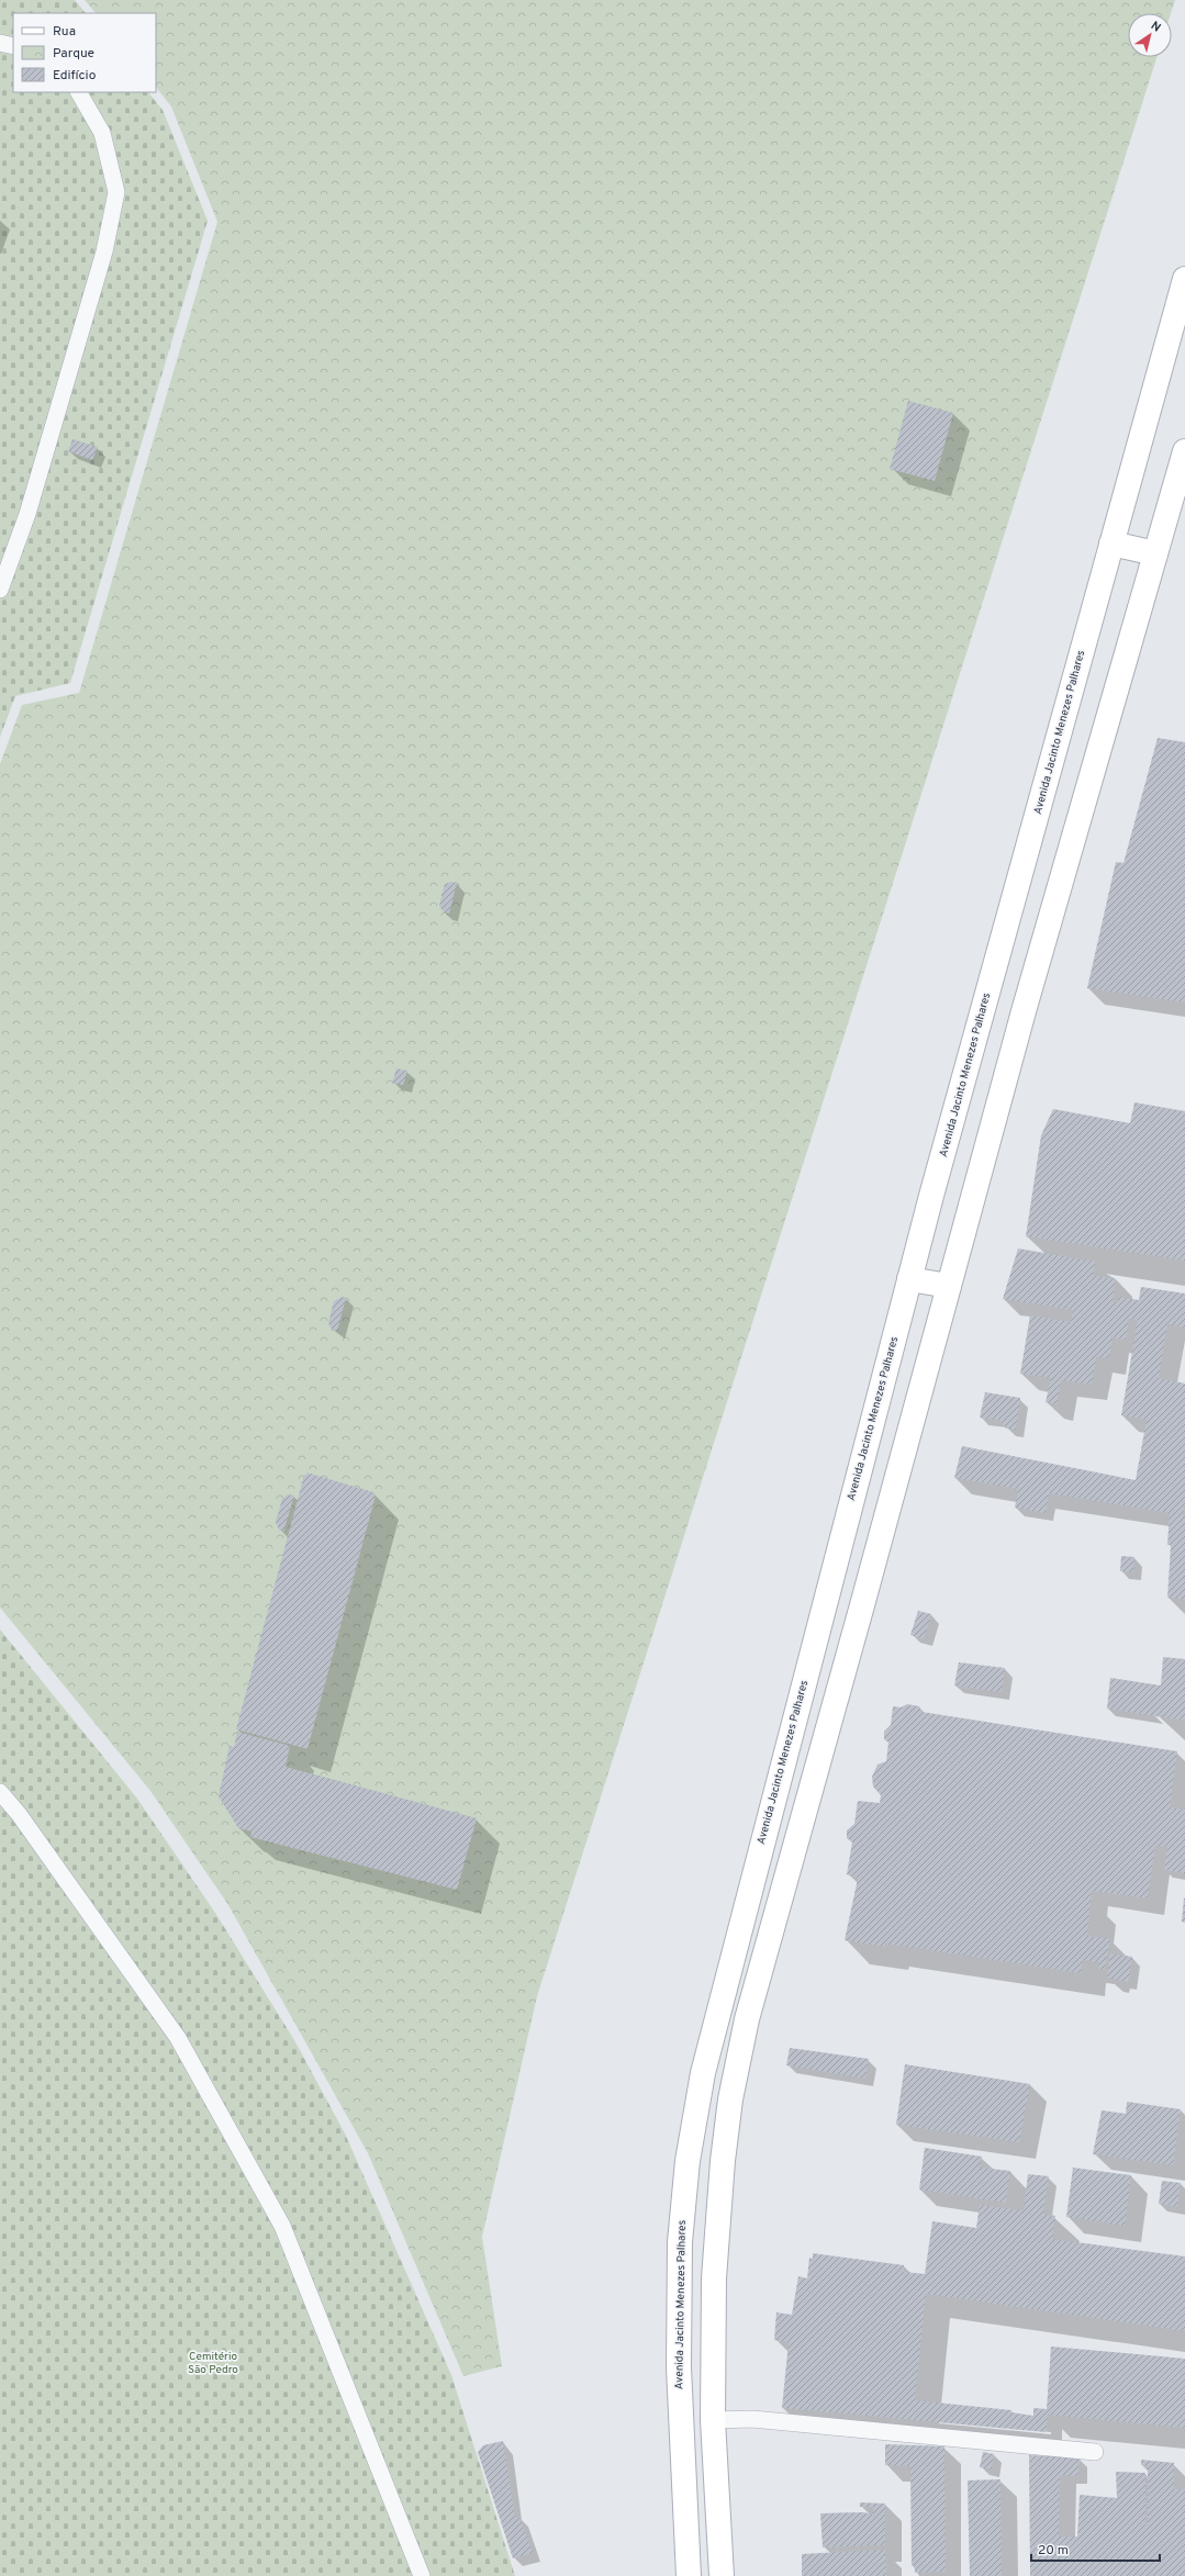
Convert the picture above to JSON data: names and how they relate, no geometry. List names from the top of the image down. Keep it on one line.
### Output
{"streets":{"main road":["Avenida Jacinto Menezes Palhares"]},"parks":["Cemitério São Pedro"],"legend":["Rua","Parque","Edifício"],"scale_bar":"20 m","north":"top right"}
